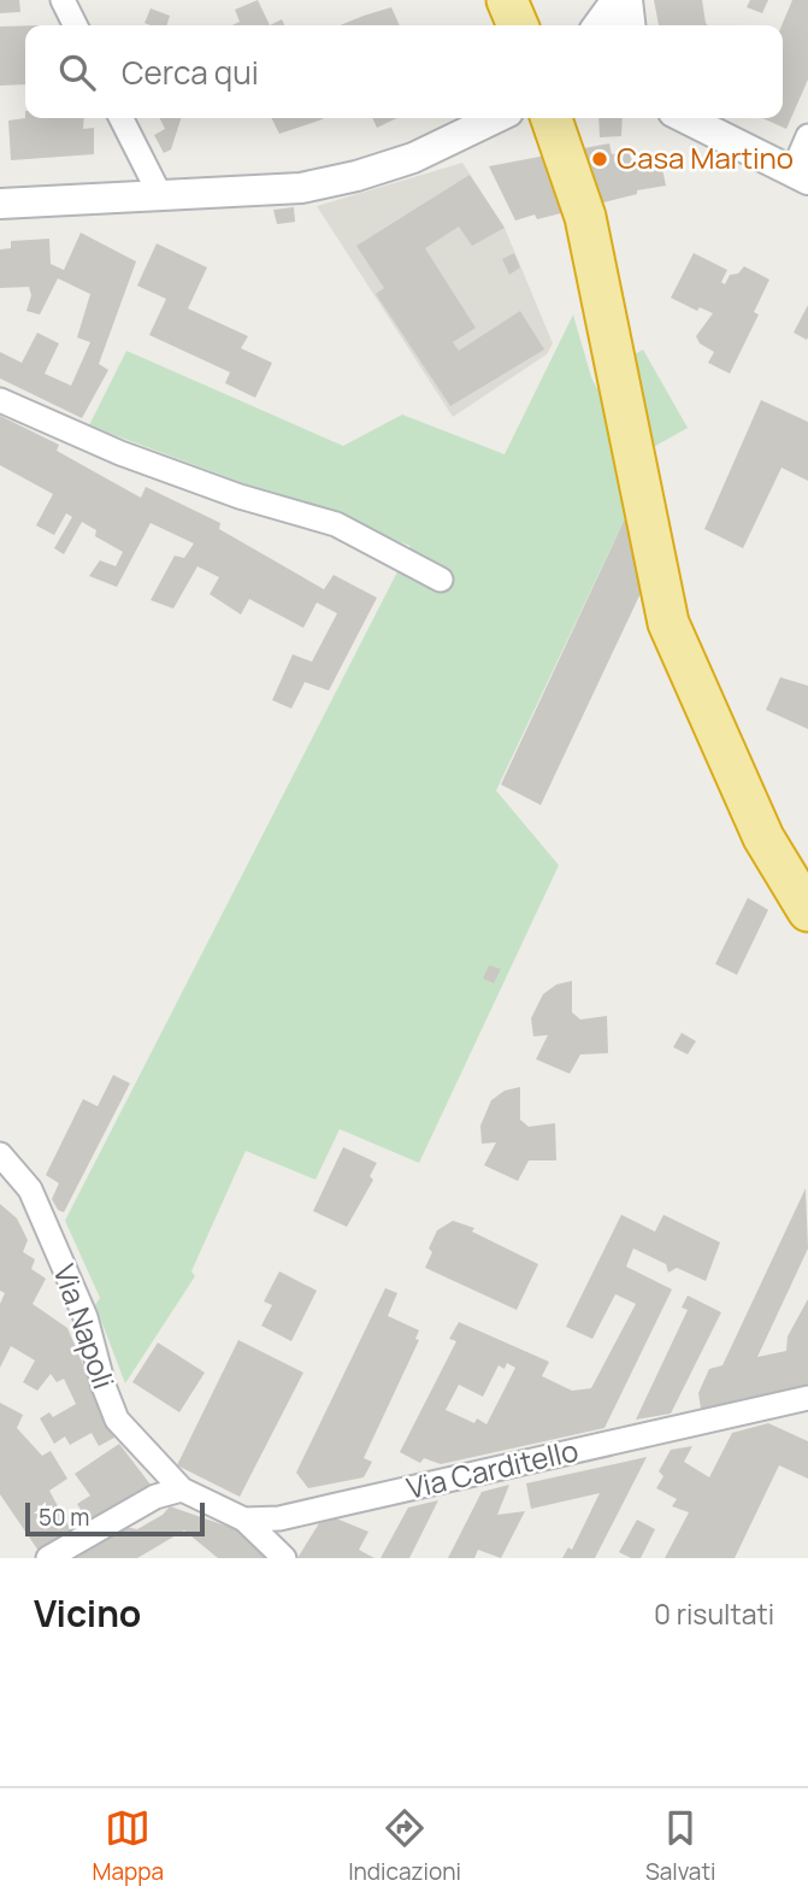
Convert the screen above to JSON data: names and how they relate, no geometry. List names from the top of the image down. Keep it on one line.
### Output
{"streets":{"street":["Via Napoli","Via Carditello"]},"places":["Casa Martino"],"scale_bar":"50 m","page":{"search":"Cerca qui","scale":"50 m","heading":["Vicino","0 risultati"],"nav":["Mappa","Indicazioni","Salvati"]}}
